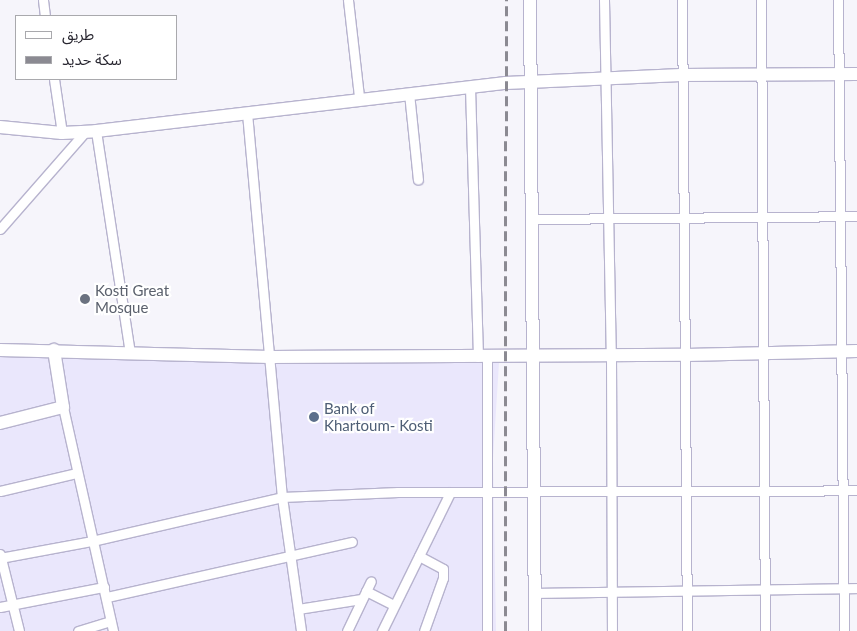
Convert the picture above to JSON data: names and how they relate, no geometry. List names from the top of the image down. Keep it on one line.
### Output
{"places":["Kosti Great Mosque","Bank of Khartoum- Kosti"],"legend":["طريق","سكة حديد"]}
